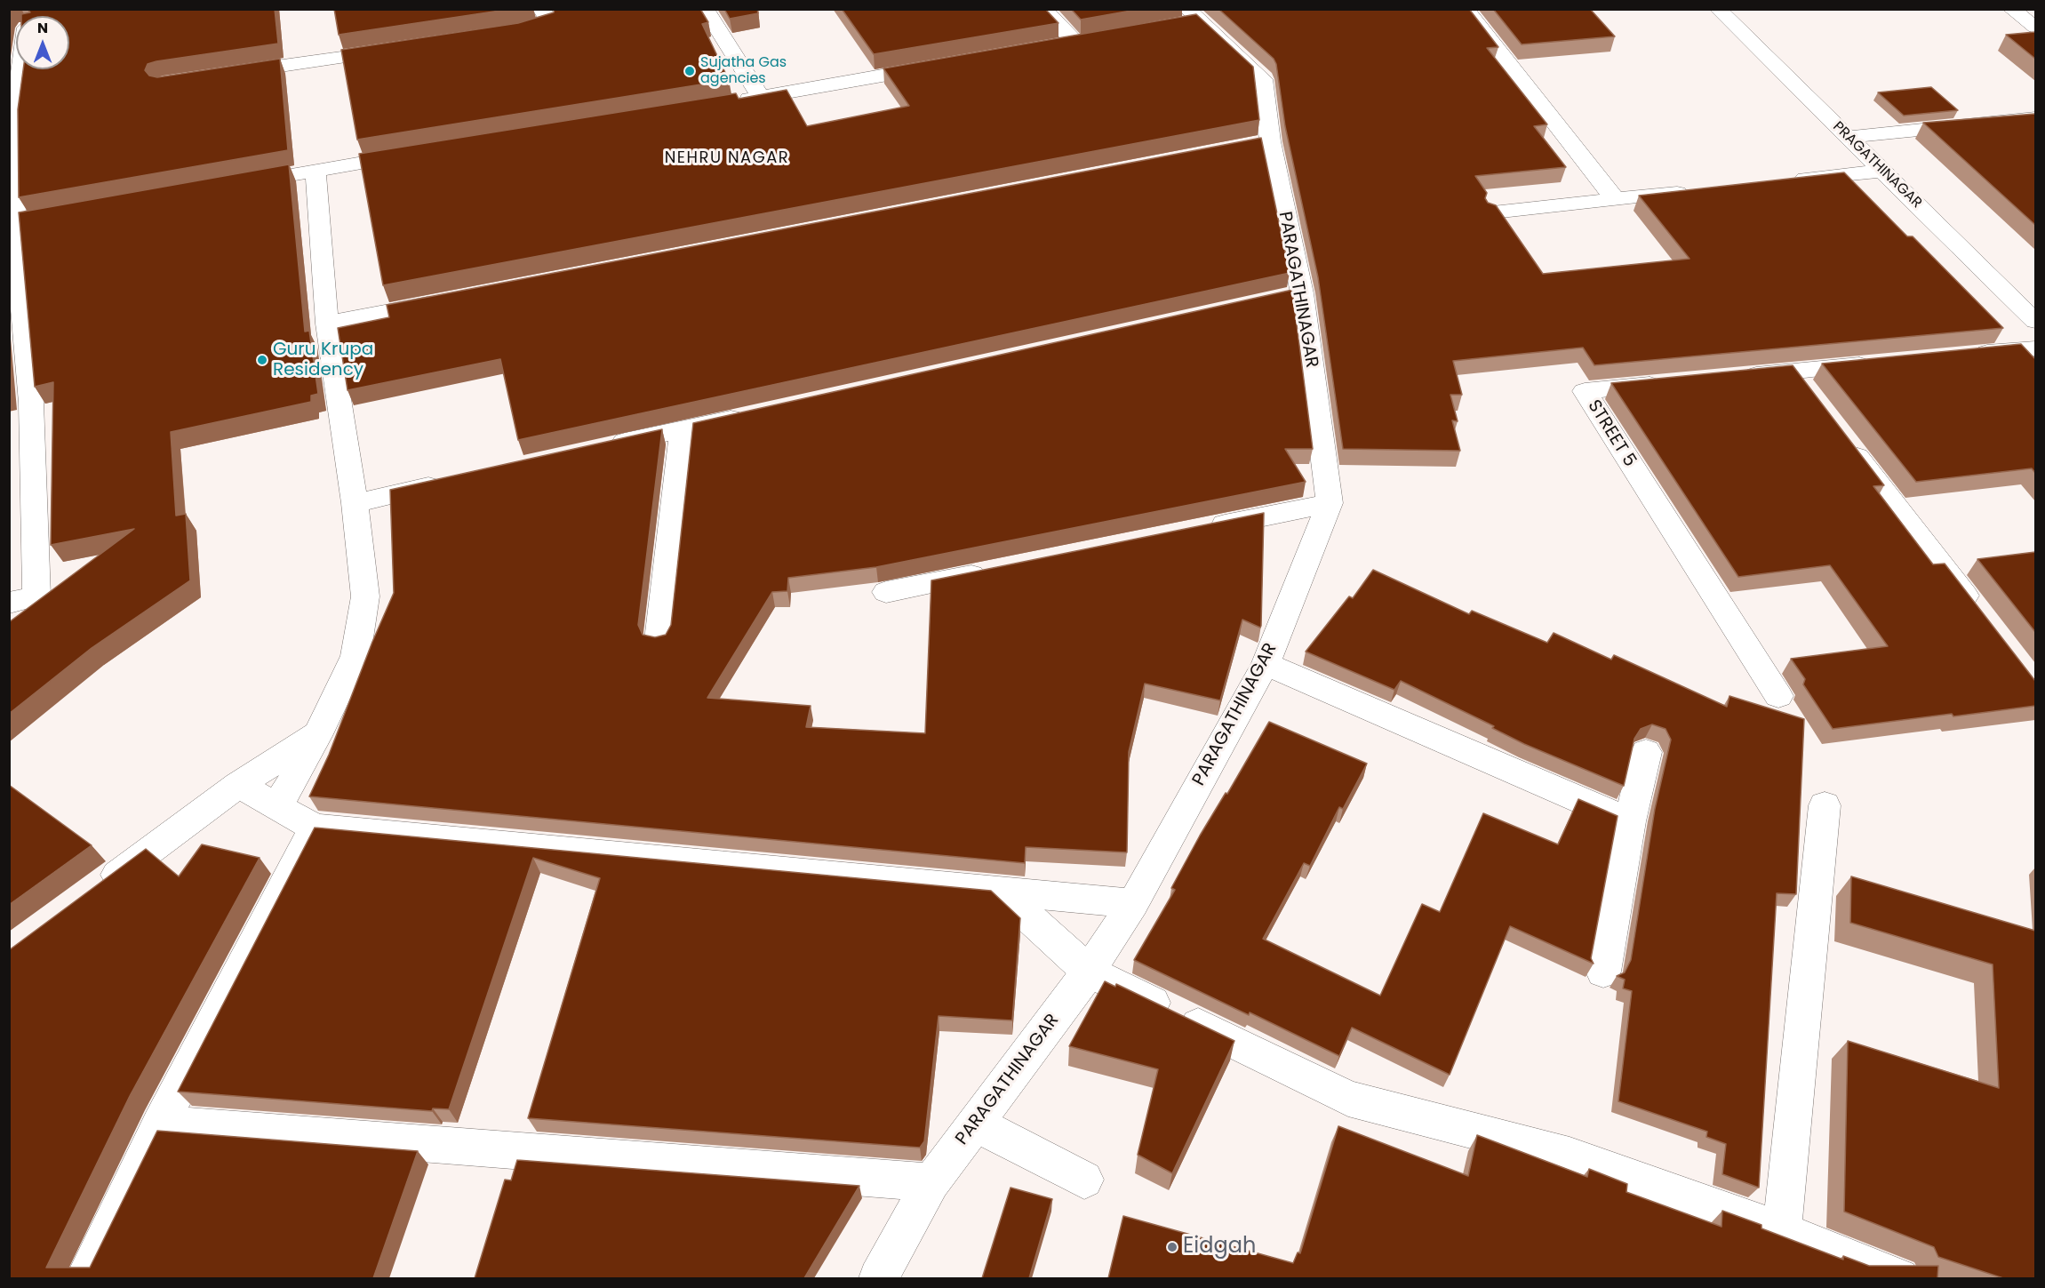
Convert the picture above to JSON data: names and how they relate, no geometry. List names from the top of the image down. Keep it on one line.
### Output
{"streets":{"street":["PRAGATHINAGAR","PARAGATHINAGAR","STREET 5"]},"districts":["NEHRU NAGAR"],"places":["Sujatha Gas agencies","Guru Krupa Residency","Eidgah"],"north":"top"}
